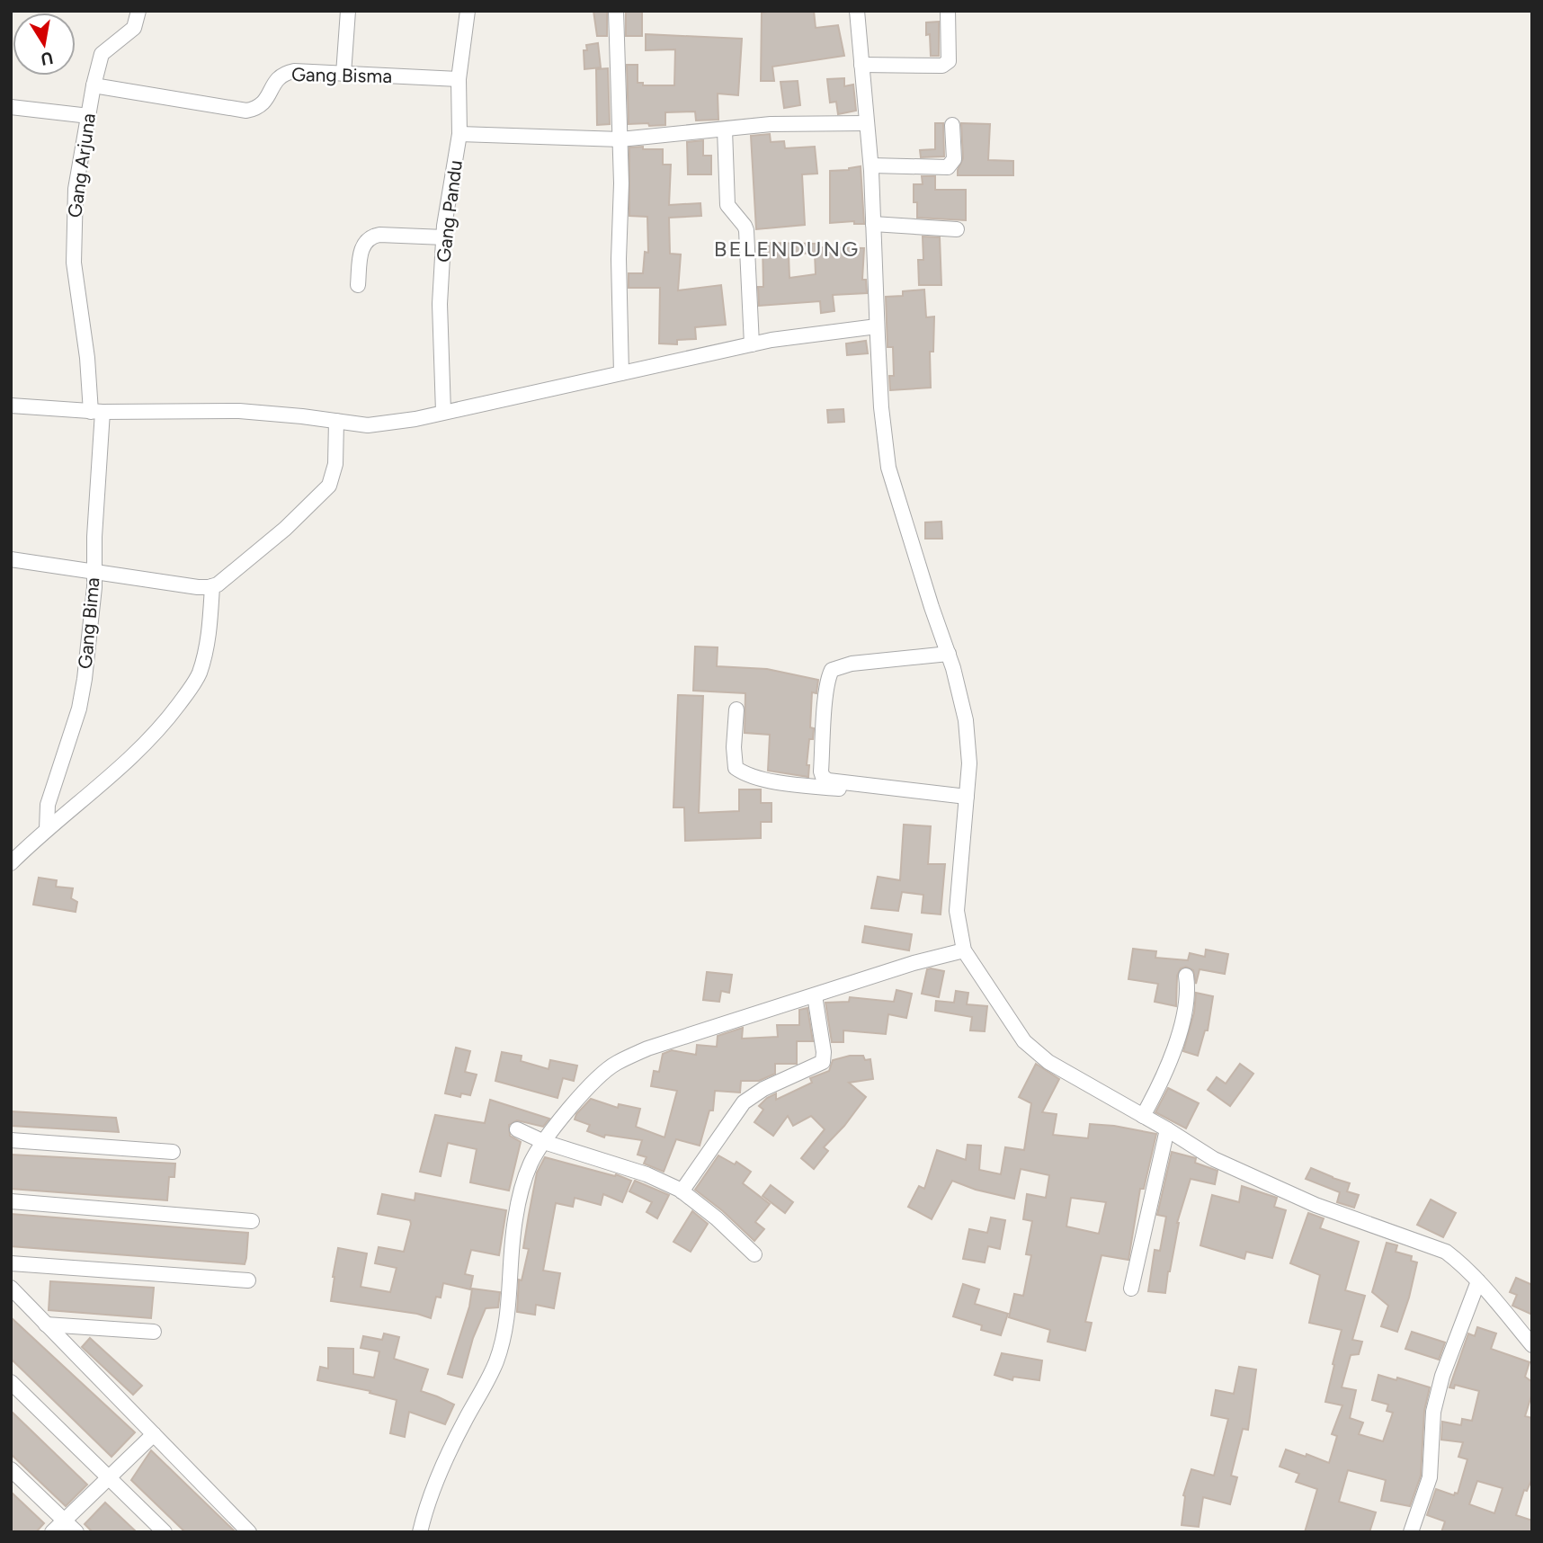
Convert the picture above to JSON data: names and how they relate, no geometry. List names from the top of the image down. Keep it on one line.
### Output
{"streets":{"street":["Gang Bisma","Gang Arjuna","Gang Pandu","Gang Bima"]},"crossings":[["Gang Bisma","Gang Arjuna"],["Gang Bisma","Gang Pandu"],["Gang Arjuna","Gang Bima"]],"districts":["BELENDUNG"],"north":"bottom"}
